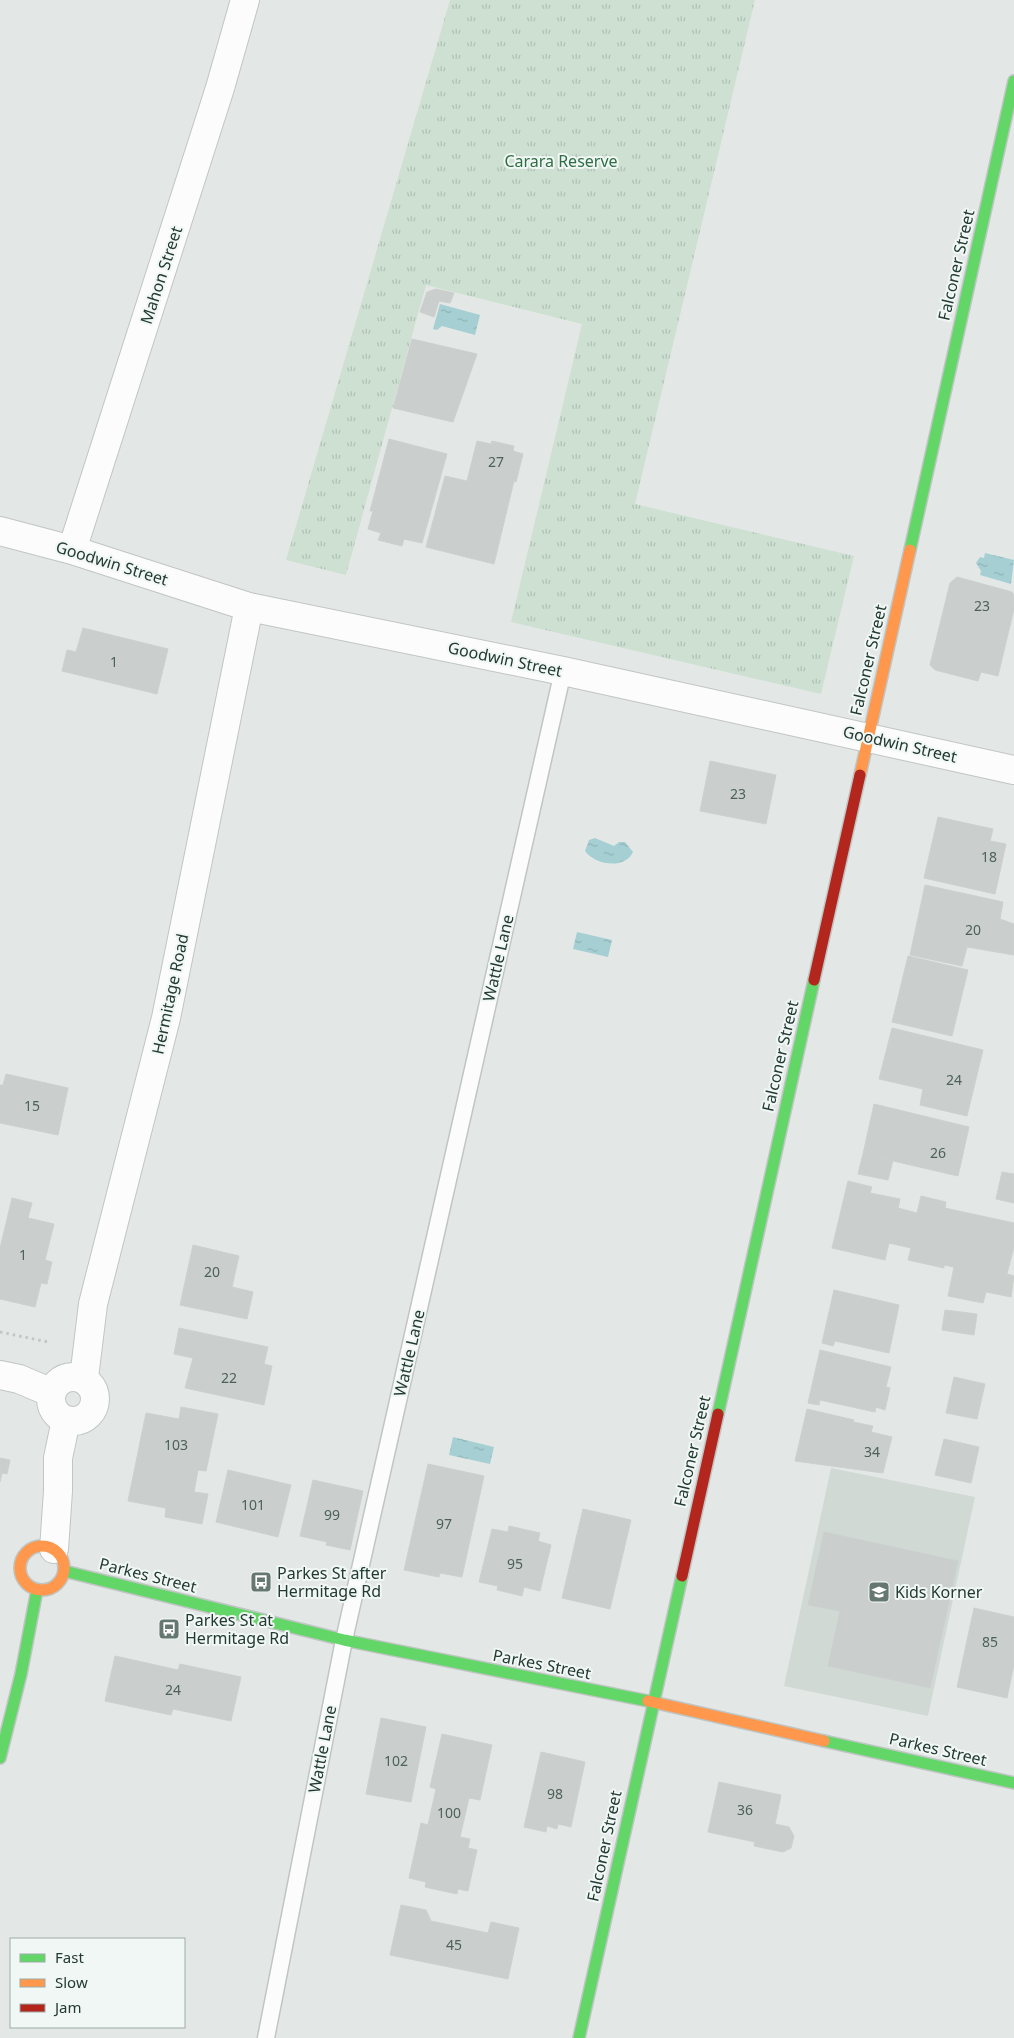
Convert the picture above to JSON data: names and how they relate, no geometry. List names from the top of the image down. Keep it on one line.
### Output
{"streets":{"street":["Falconer Street","Mahon Street","Goodwin Street","Hermitage Road","Parkes Street"],"lane":["Wattle Lane"]},"crossings":[["Falconer Street","Goodwin Street"],["Falconer Street","Parkes Street"],["Mahon Street","Goodwin Street"],["Goodwin Street","Wattle Lane"],["Goodwin Street","Hermitage Road"],["Wattle Lane","Parkes Street"]],"parks":["Carara Reserve"],"places":{"bus stop":["Parkes St after Hermitage Rd","Parkes St at Hermitage Rd"],"school or university":["Kids Korner"]},"house_numbers":["27","23","1","23","18","20","24","15","26","1","20","22","103","34","101","99","97","95","85","24","102","98","36","100","45"],"legend":["Fast","Slow","Jam"]}
